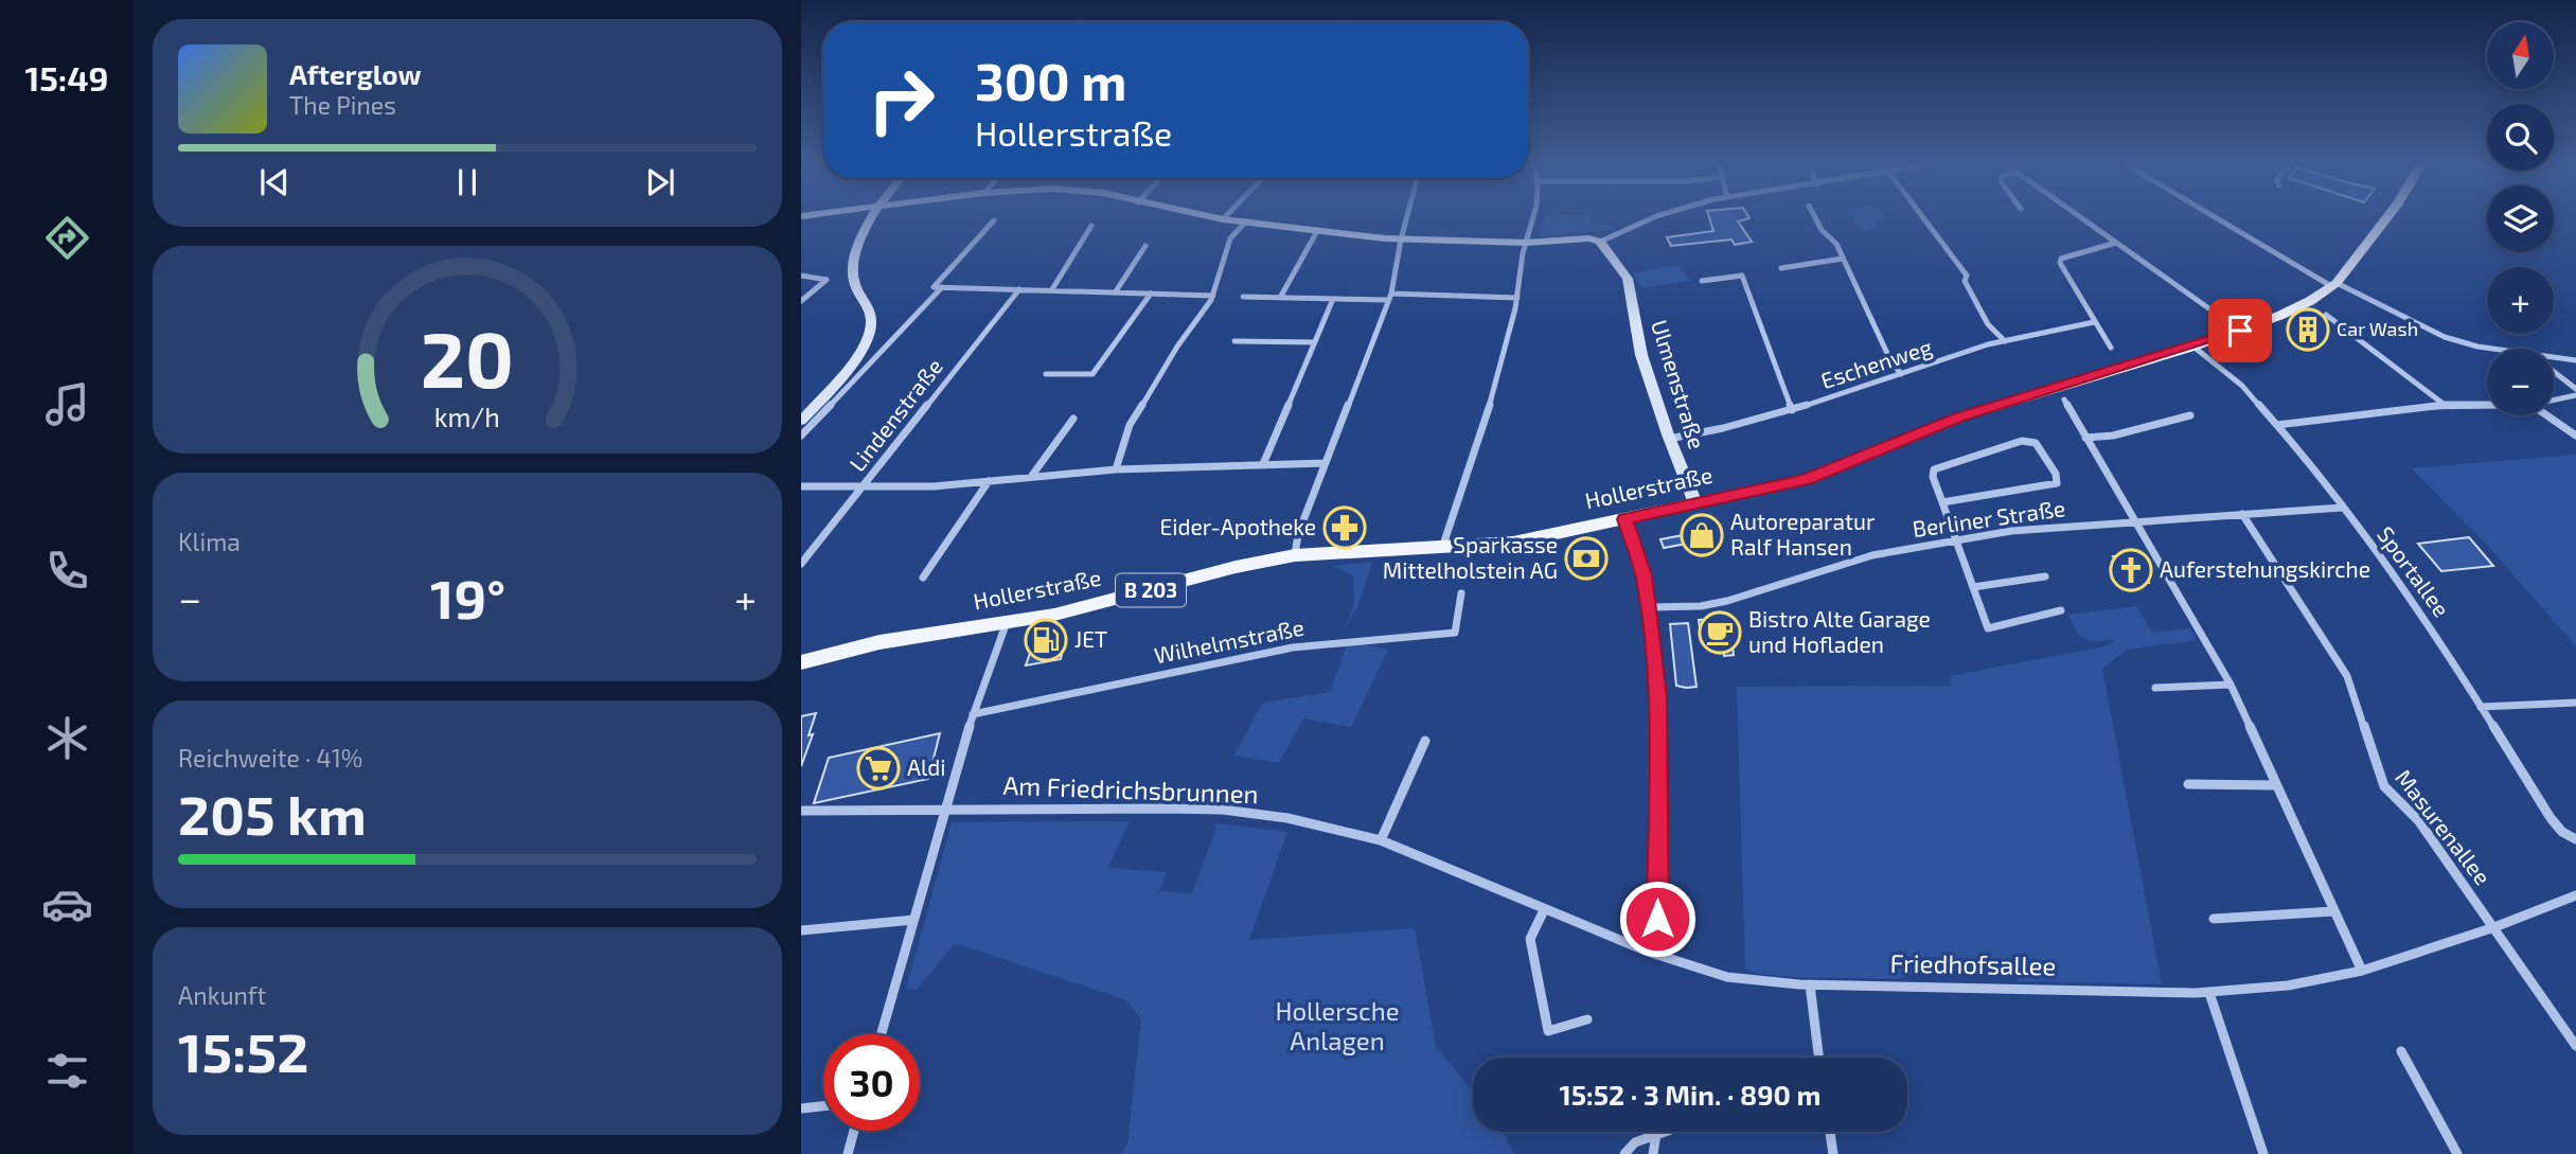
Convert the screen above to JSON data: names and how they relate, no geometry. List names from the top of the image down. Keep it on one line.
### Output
{"streets":{"main road":["Hollerstraße","B 203"],"street":["Eschenweg","Ulmenstraße","Lindenstraße","Berliner Straße","Sportallee","Wilhelmstraße","Am Friedrichsbrunnen","Masurenallee","Friedhofsallee"]},"crossings":[["Eschenweg","Ulmenstraße"],["Ulmenstraße","Hollerstraße"],["Hollerstraße","Sportallee"],["Berliner Straße","Sportallee"],["Berliner Straße","Masurenallee"],["Am Friedrichsbrunnen","Friedhofsallee"],["Masurenallee","Friedhofsallee"]],"parks":["Hollersche Anlagen"],"places":{"building":["Car Wash"],"pharmacy":["Eider-Apotheke"],"shop":["Autoreparatur Ralf Hansen"],"bank":["Sparkasse Mittelholstein AG"],"church":["Auferstehungskirche"],"cafe":["Bistro Alte Garage und Hofladen"],"fuel station":["JET"],"supermarket":["Aldi"]},"north":"top","page":{"tabs":"15:49","map_buttons":["+","−"],"turn":["300 m","Hollerstraße"],"song":["Afterglow","The Pines"],"tile":["Klima",["Reichweite · 41%","205 km"],["Ankunft","15:52"]],"heat":["−","19°","+"],"limit":"30","trip":"15:52 · 3 Min. · 890 m","gauge":["20","km/h"]}}
